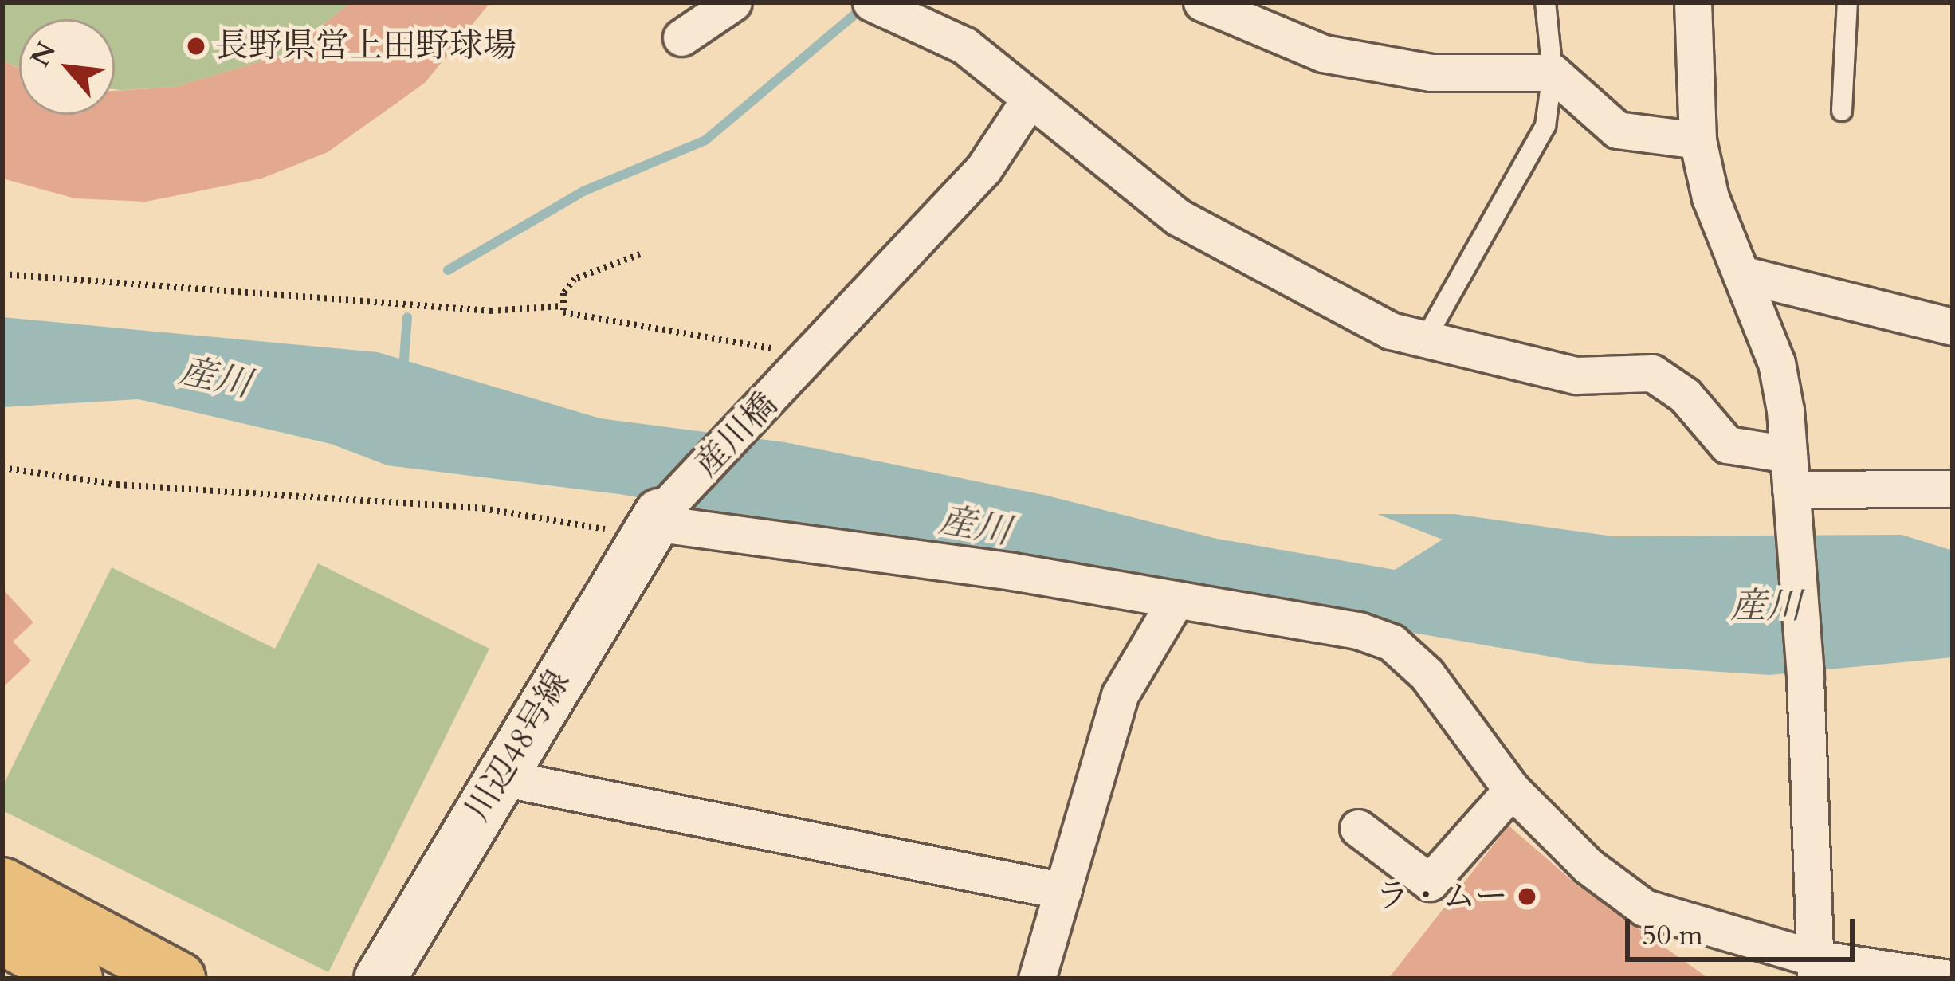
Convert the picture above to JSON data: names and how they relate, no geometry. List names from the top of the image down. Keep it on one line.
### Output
{"streets":{"street":["産川橋","川辺48号線"]},"crossings":[["産川橋","川辺48号線"]],"water":["産川"],"places":["長野県営上田野球場","ラ・ムー"],"scale_bar":"50 m","north":"top left"}
